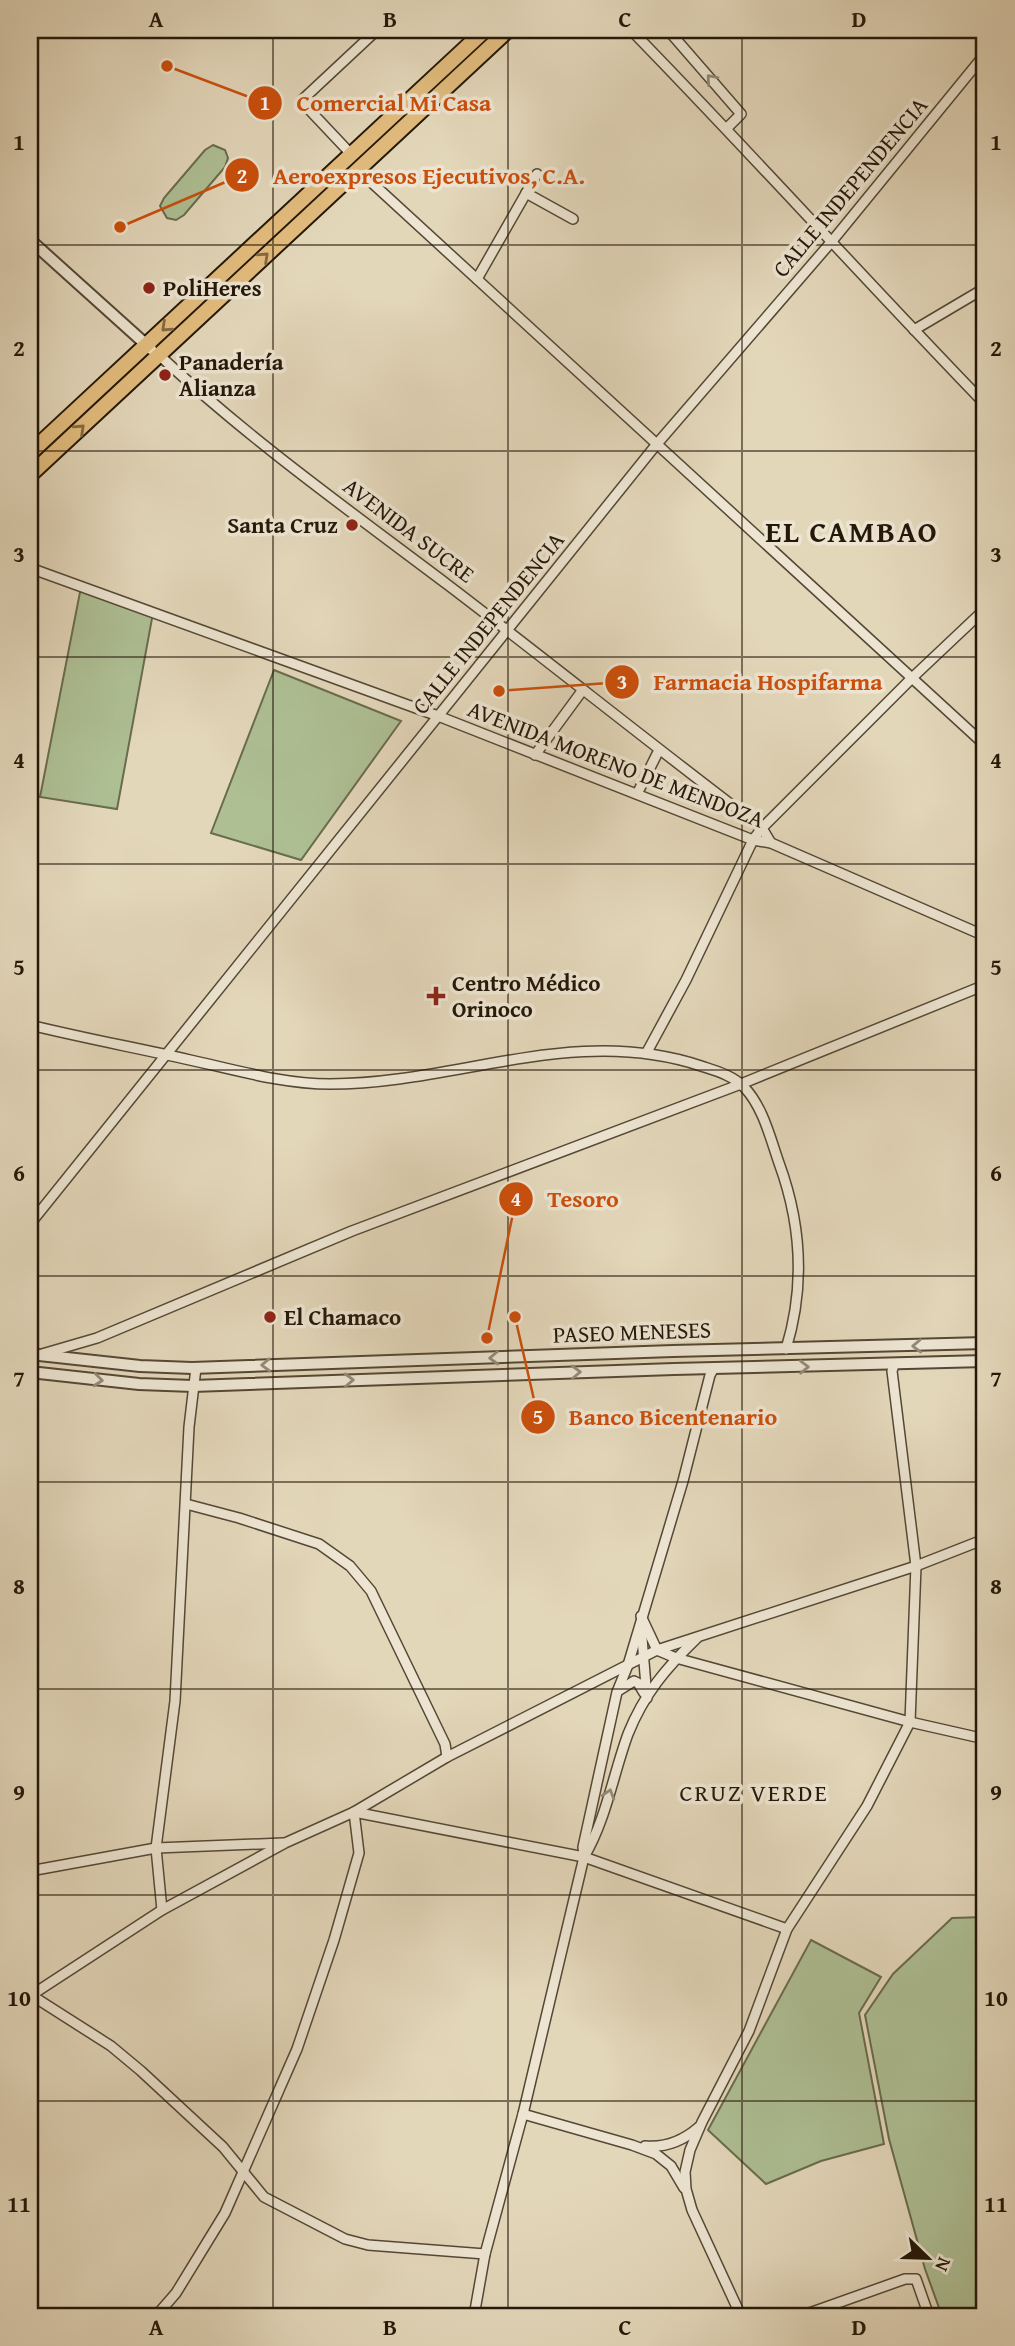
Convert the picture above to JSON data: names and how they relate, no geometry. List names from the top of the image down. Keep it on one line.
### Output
{"streets":{"street":["CALLE INDEPENDENCIA","AVENIDA SUCRE","AVENIDA MORENO DE MENDOZA","PASEO MENESES"]},"crossings":[["CALLE INDEPENDENCIA","AVENIDA SUCRE"],["CALLE INDEPENDENCIA","AVENIDA MORENO DE MENDOZA"],["AVENIDA SUCRE","AVENIDA MORENO DE MENDOZA"]],"districts":["EL CAMBAO","CRUZ VERDE"],"places":{"other":["Comercial Mi Casa","Aeroexpresos Ejecutivos, C.A.","PoliHeres","Panadería Alianza","Santa Cruz","Farmacia Hospifarma","El Chamaco","Banco Bicentenario","Tesoro"],"health":["Centro Médico Orinoco"]},"north":"bottom right","grid":{"columns":["A","B","C","D"],"rows":["1","2","3","4","5","6","7","8","9","10","11"]}}
